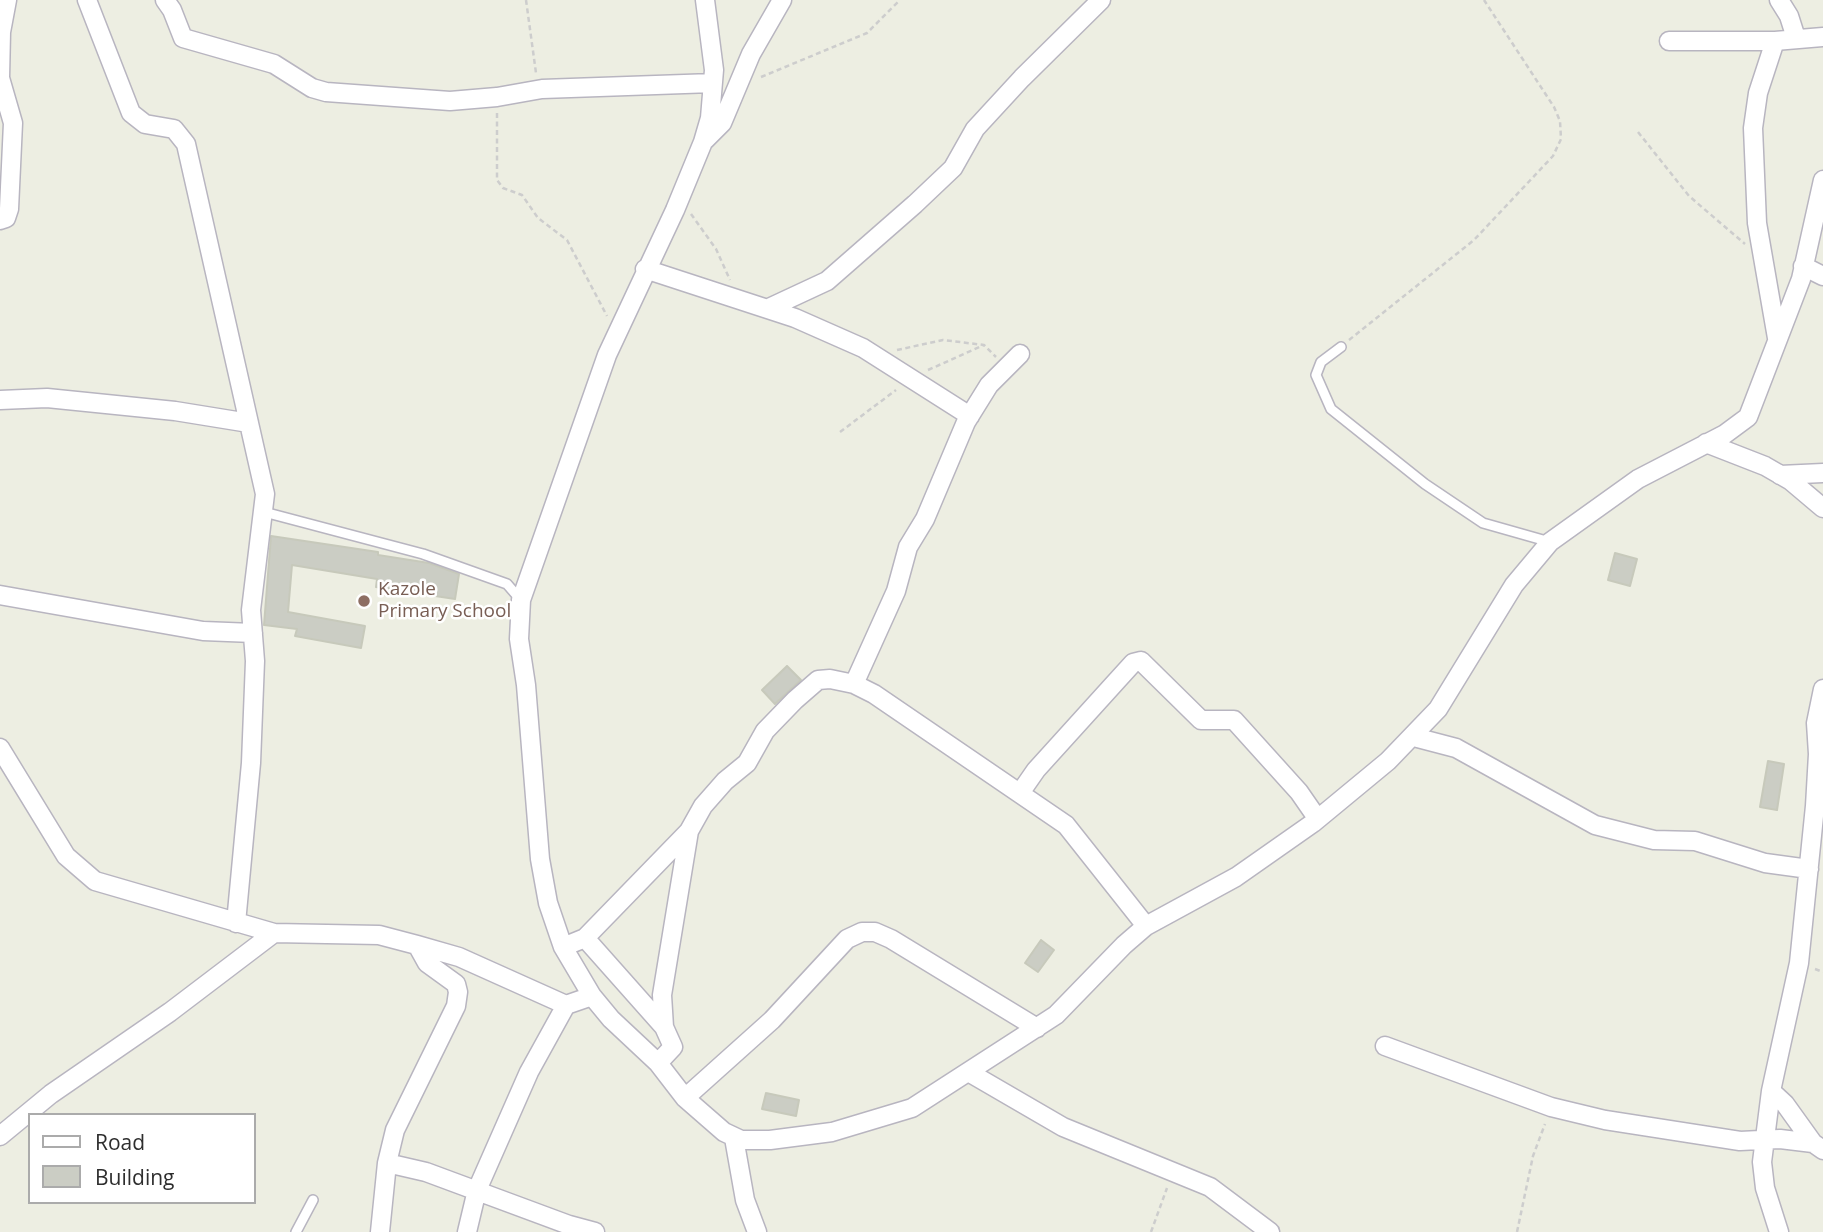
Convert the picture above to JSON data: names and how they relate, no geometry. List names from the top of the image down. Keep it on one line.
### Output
{"places":["Kazole Primary School"],"legend":["Road","Building"]}
